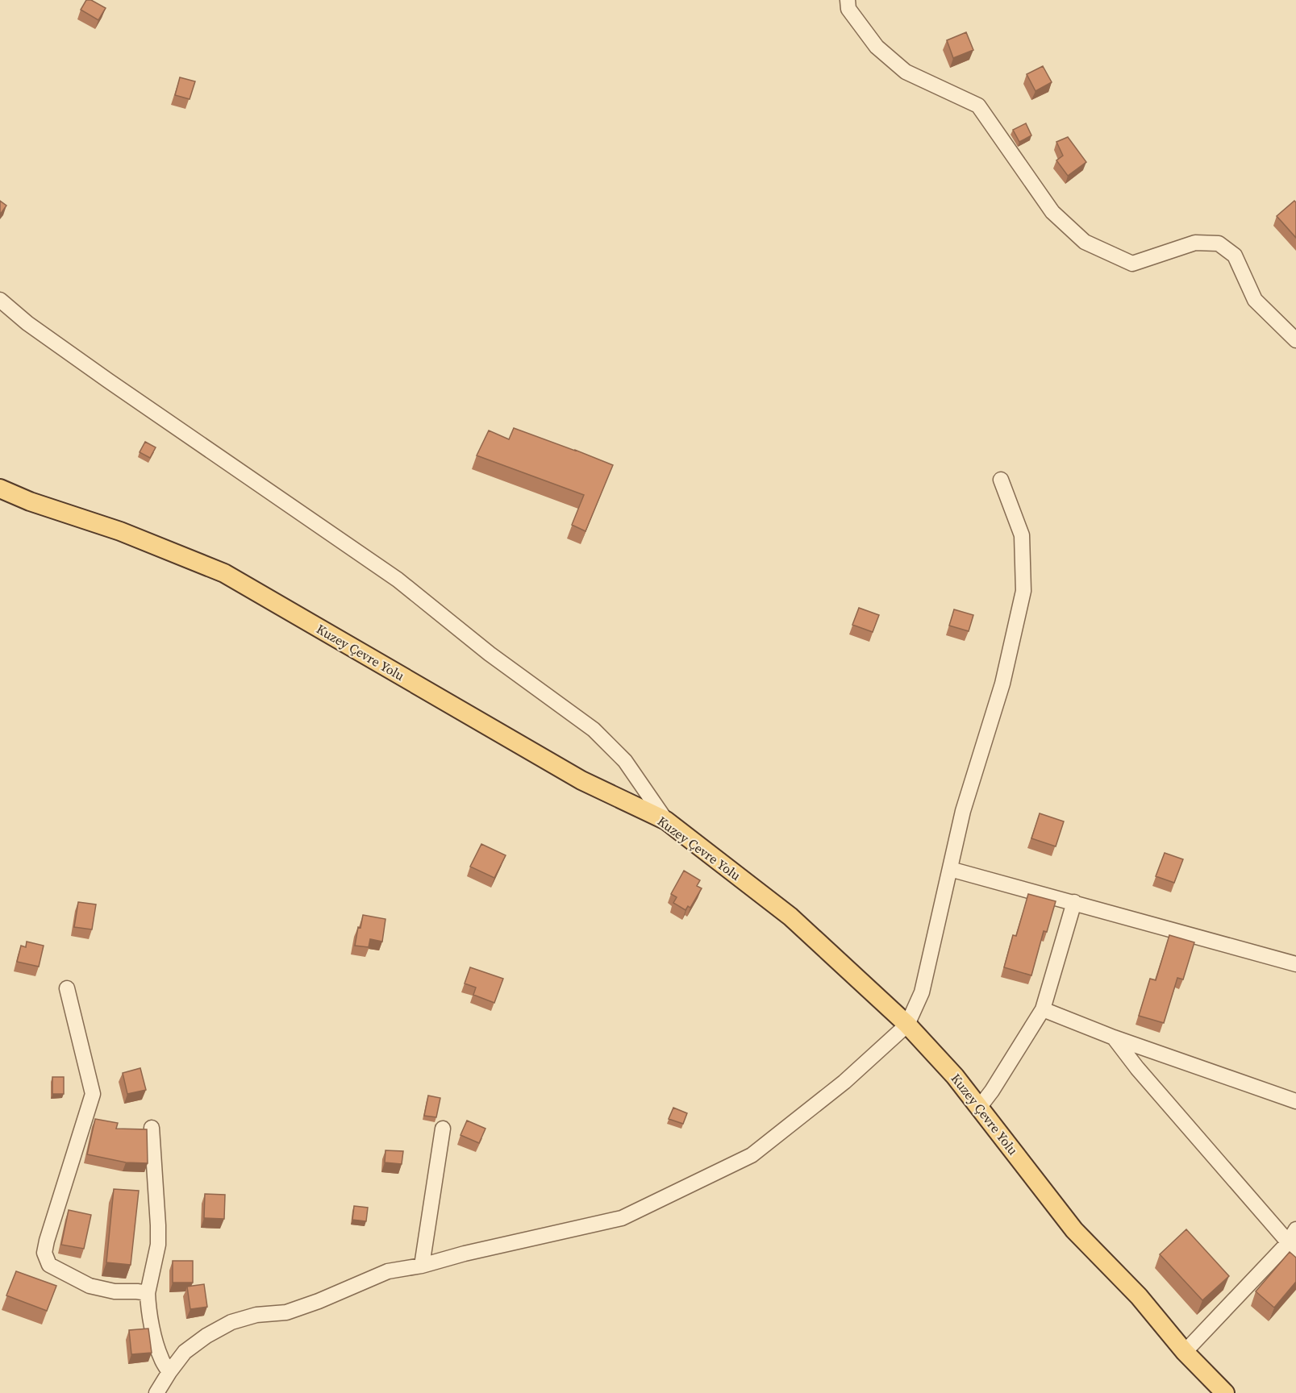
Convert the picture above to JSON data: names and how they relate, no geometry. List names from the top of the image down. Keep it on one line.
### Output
{"streets":{"main road":["Kuzey Çevre Yolu"]}}
